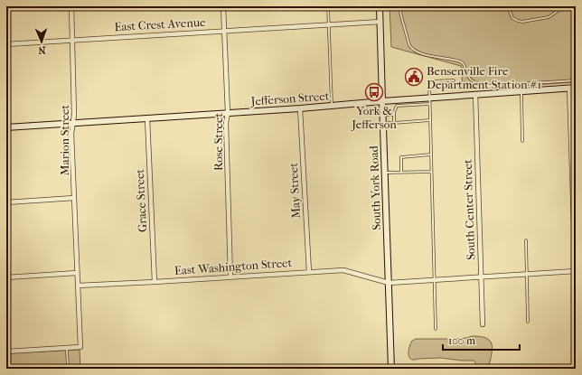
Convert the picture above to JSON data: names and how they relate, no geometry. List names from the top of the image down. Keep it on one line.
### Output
{"streets":{"street":["East Crest Avenue","Jefferson Street","Marion Street","Rose Street","South York Road","May Street","Grace Street","South Center Street","East Washington Street"]},"crossings":[["East Crest Avenue","Marion Street"],["East Crest Avenue","Rose Street"],["East Crest Avenue","South York Road"],["Jefferson Street","Marion Street"],["Jefferson Street","Rose Street"],["Jefferson Street","South York Road"],["Jefferson Street","May Street"],["Jefferson Street","Grace Street"],["Jefferson Street","South Center Street"],["Marion Street","East Washington Street"],["Rose Street","East Washington Street"],["South York Road","East Washington Street"],["May Street","East Washington Street"],["Grace Street","East Washington Street"],["South Center Street","East Washington Street"]],"places":{"public building":["Bensenville Fire Department Station #1"],"bus stop":["York & Jefferson"]},"scale_bar":"100 m","north":"bottom"}
